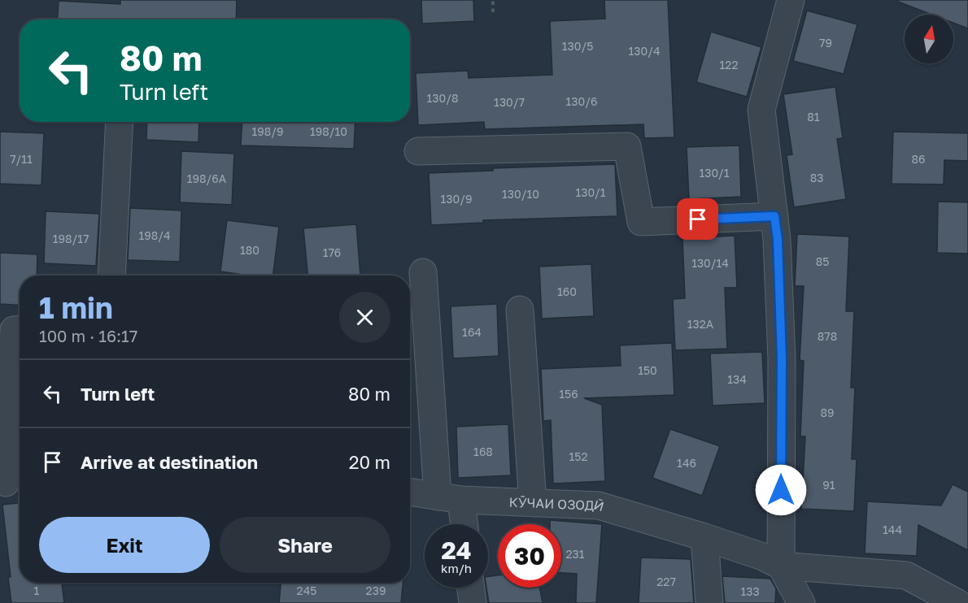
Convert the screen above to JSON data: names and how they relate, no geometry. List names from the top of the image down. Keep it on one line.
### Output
{"streets":{"street":["КӮЧАИ ОЗОДӢ"]},"house_numbers":["79","130/5","130/4","122","130/8","130/6","130/7","81","198/9","198/10","7/11","86","130/1","83","198/6А","130/1","130/10","130/9","198/4","198/17","180","176","85","130/14","160","132А","164","878","150","134","156","89","168","152","146","91","144","231","227","1","245","239","133"],"north":"top","page":{"turn":["80 m","Turn left"],"heading":["1 min","100 m · 16:17"],"list":[{"name":"Turn left","value":"80 m"},{"name":"Arrive at destination","value":"20 m"}],"buttons":["Exit","Share"],"speed":"24 km/h","limit":"30"}}
